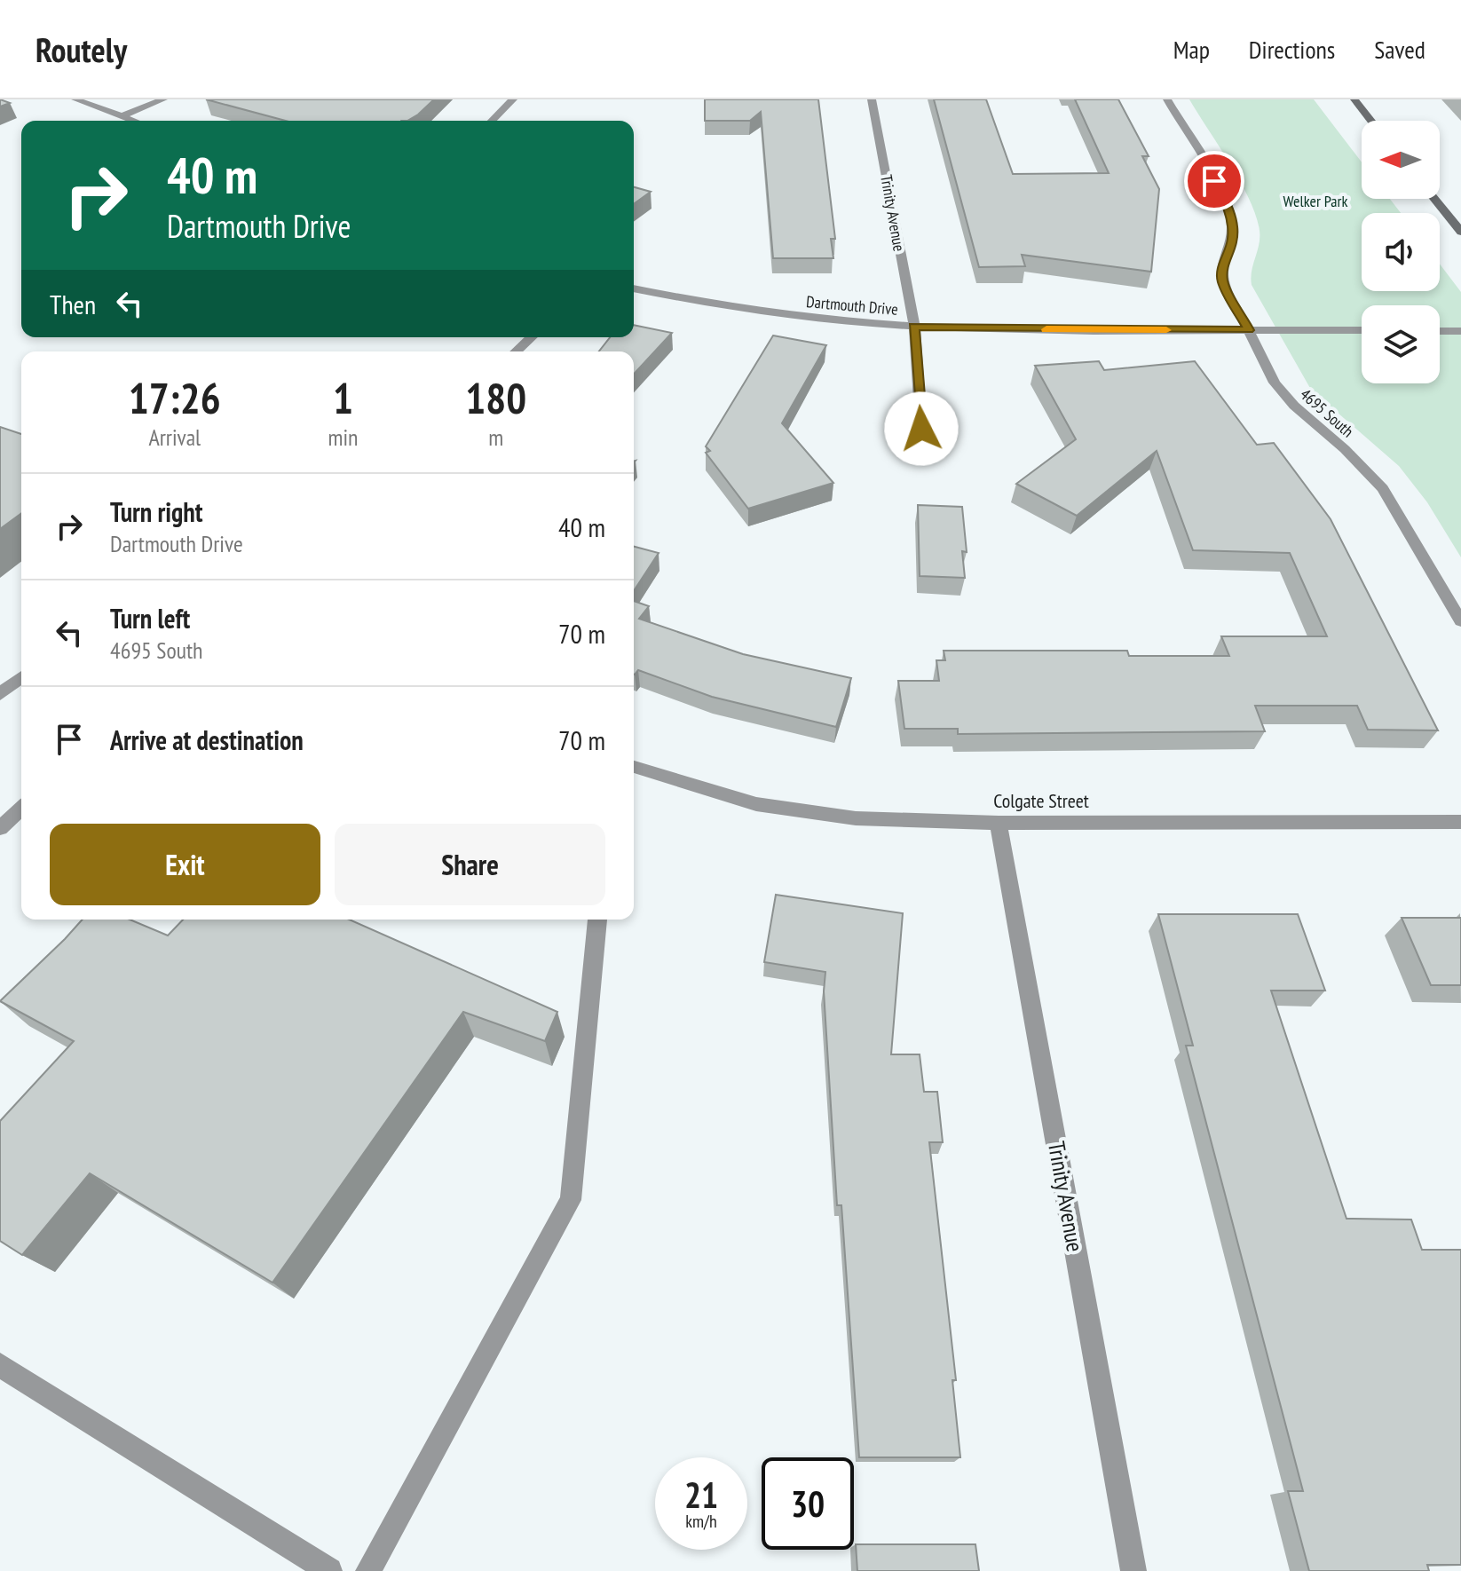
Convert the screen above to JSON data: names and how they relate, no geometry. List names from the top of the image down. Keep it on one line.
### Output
{"streets":{"street":["Trinity Avenue","Dartmouth Drive","4695 South","Colgate Street"]},"crossings":[["Trinity Avenue","Dartmouth Drive"],["Trinity Avenue","Colgate Street"],["Dartmouth Drive","4695 South"]],"parks":["Welker Park"],"north":"left","page":{"header":"Routely","nav":["Map","Directions","Saved"],"turn":["40 m","Dartmouth Drive"],"then":"Then","eta":["17:26","Arrival","1","min","180","m"],"list":[{"name":"Turn right","note":"Dartmouth Drive","value":"40 m"},{"name":"Turn left","note":"4695 South","value":"70 m"},{"name":"Arrive at destination","value":"70 m"}],"buttons":["Exit","Share"],"speed":"21 km/h","limit":"30"}}
